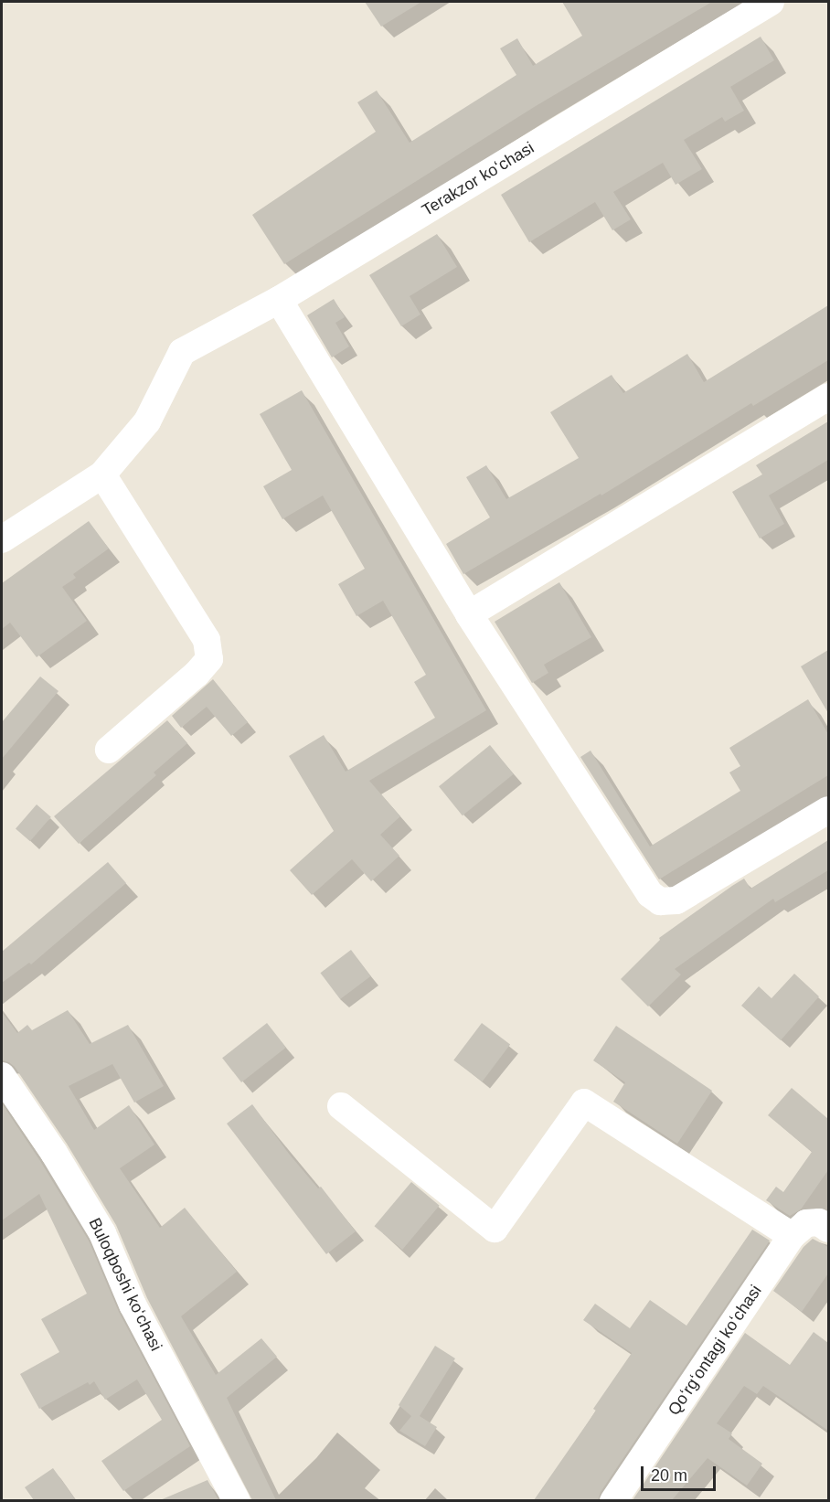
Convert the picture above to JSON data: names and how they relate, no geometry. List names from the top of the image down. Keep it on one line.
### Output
{"streets":{"street":["Terakzor koʻchasi","Buloqboshi koʻchasi","Qoʻrgʻontagi koʻchasi"]},"scale_bar":"20 m"}
